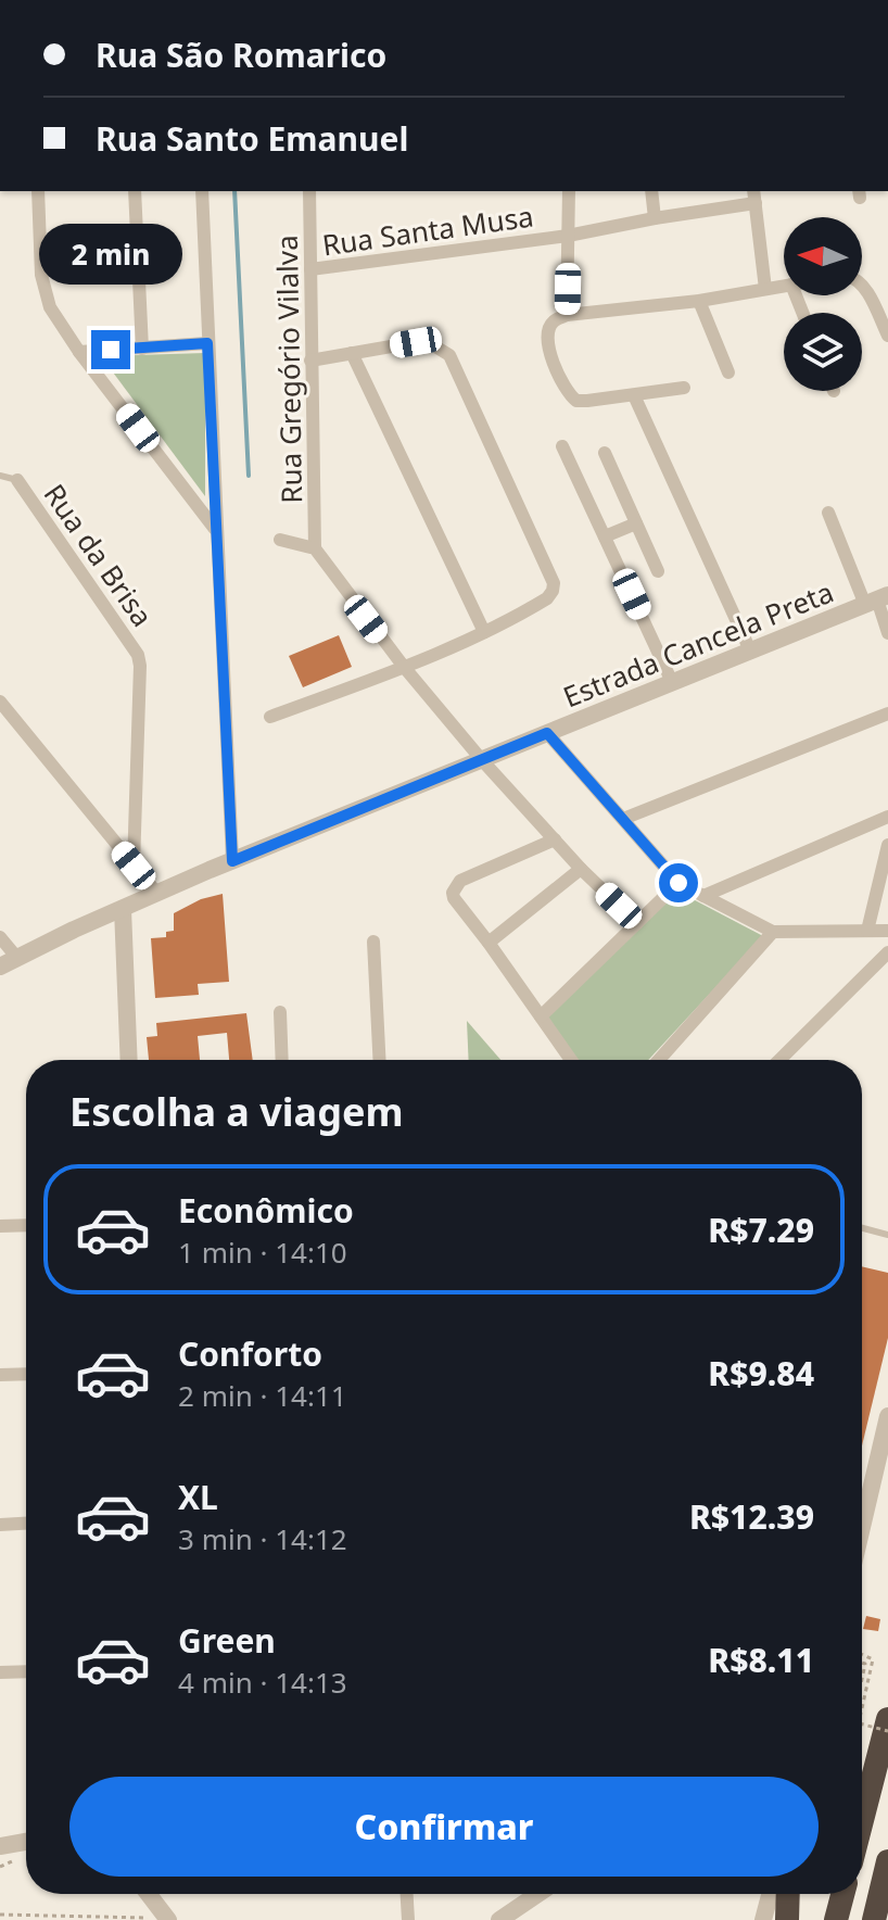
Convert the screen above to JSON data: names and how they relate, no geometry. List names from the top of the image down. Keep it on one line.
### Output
{"streets":{"street":["Rua Santa Musa","Rua Gregório Vilalva","Rua da Brisa","Estrada Cancela Preta"]},"crossings":[["Rua Santa Musa","Rua Gregório Vilalva"]],"north":"left","page":{"banner":["Rua São Romarico","Rua Santo Emanuel"],"bubble":"2 min","heading":"Escolha a viagem","list":[{"name":"Econômico","note":"1 min · 14:10","value":"R$7.29"},{"name":"Conforto","note":"2 min · 14:11","value":"R$9.84"},{"name":"XL","note":"3 min · 14:12","value":"R$12.39"},{"name":"Green","note":"4 min · 14:13","value":"R$8.11"}],"buttons":"Confirmar"}}
